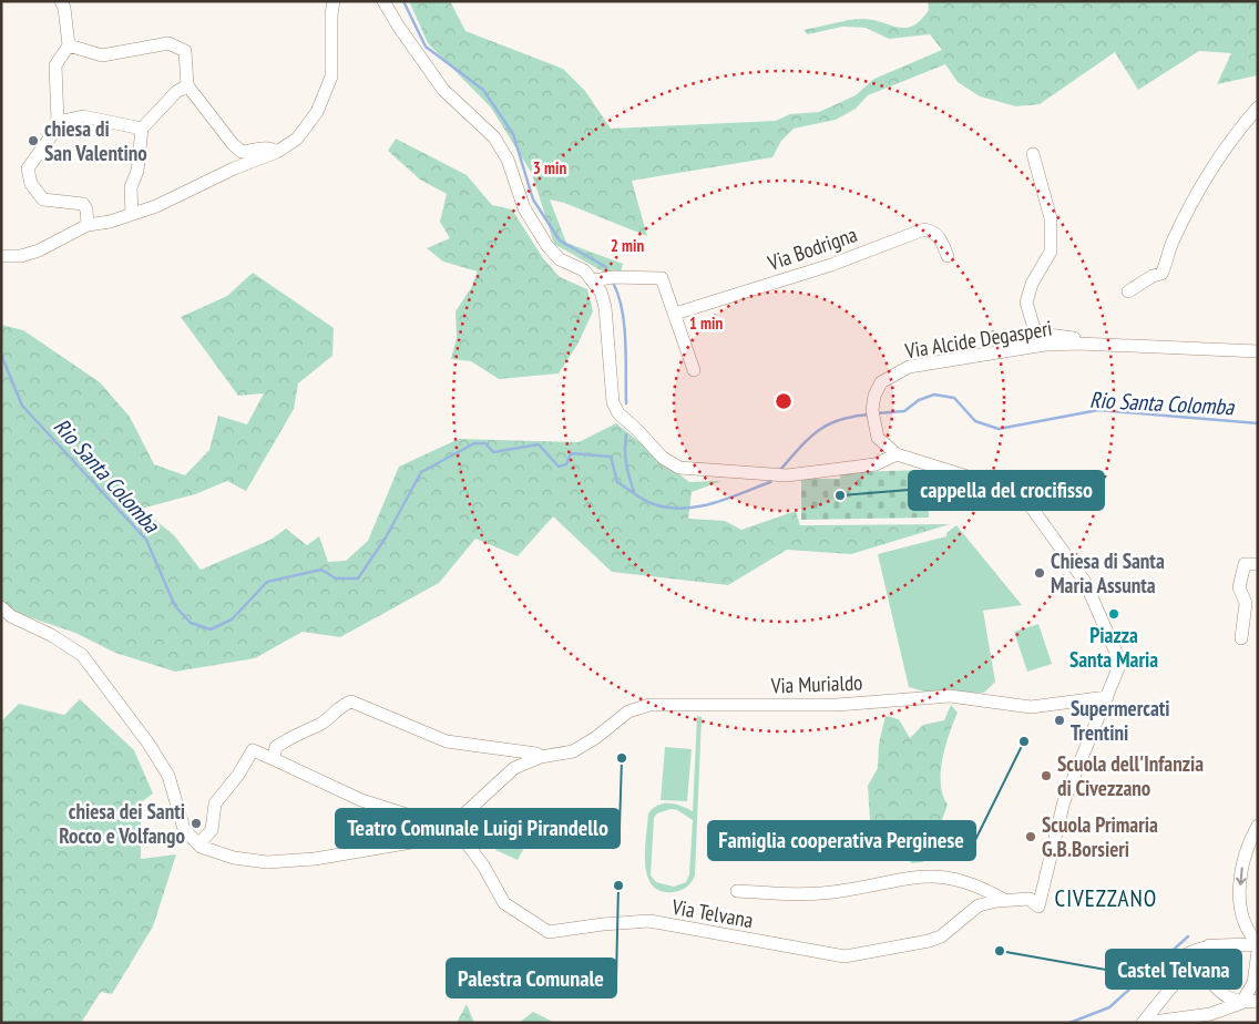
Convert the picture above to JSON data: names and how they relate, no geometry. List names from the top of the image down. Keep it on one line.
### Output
{"streets":{"street":["Via Bodrigna","Via Alcide Degasperi","Via Murialdo","Via Telvana"]},"crossings":[["Via Alcide Degasperi","Via Telvana"],["Via Murialdo","Via Telvana"]],"districts":["CIVEZZANO"],"water":["Rio Santa Colomba"],"places":["chiesa di San Valentino","cappella del crocifisso","Chiesa di Santa Maria Assunta","Piazza Santa Maria","Supermercati Trentini","Famiglia cooperativa Perginese","Teatro Comunale Luigi Pirandello","Scuola dell'Infanzia di Civezzano","chiesa dei Santi Rocco e Volfango","Scuola Primaria G.B.Borsieri","Palestra Comunale","Castel Telvana"],"rings":["3 min","2 min","1 min"]}
